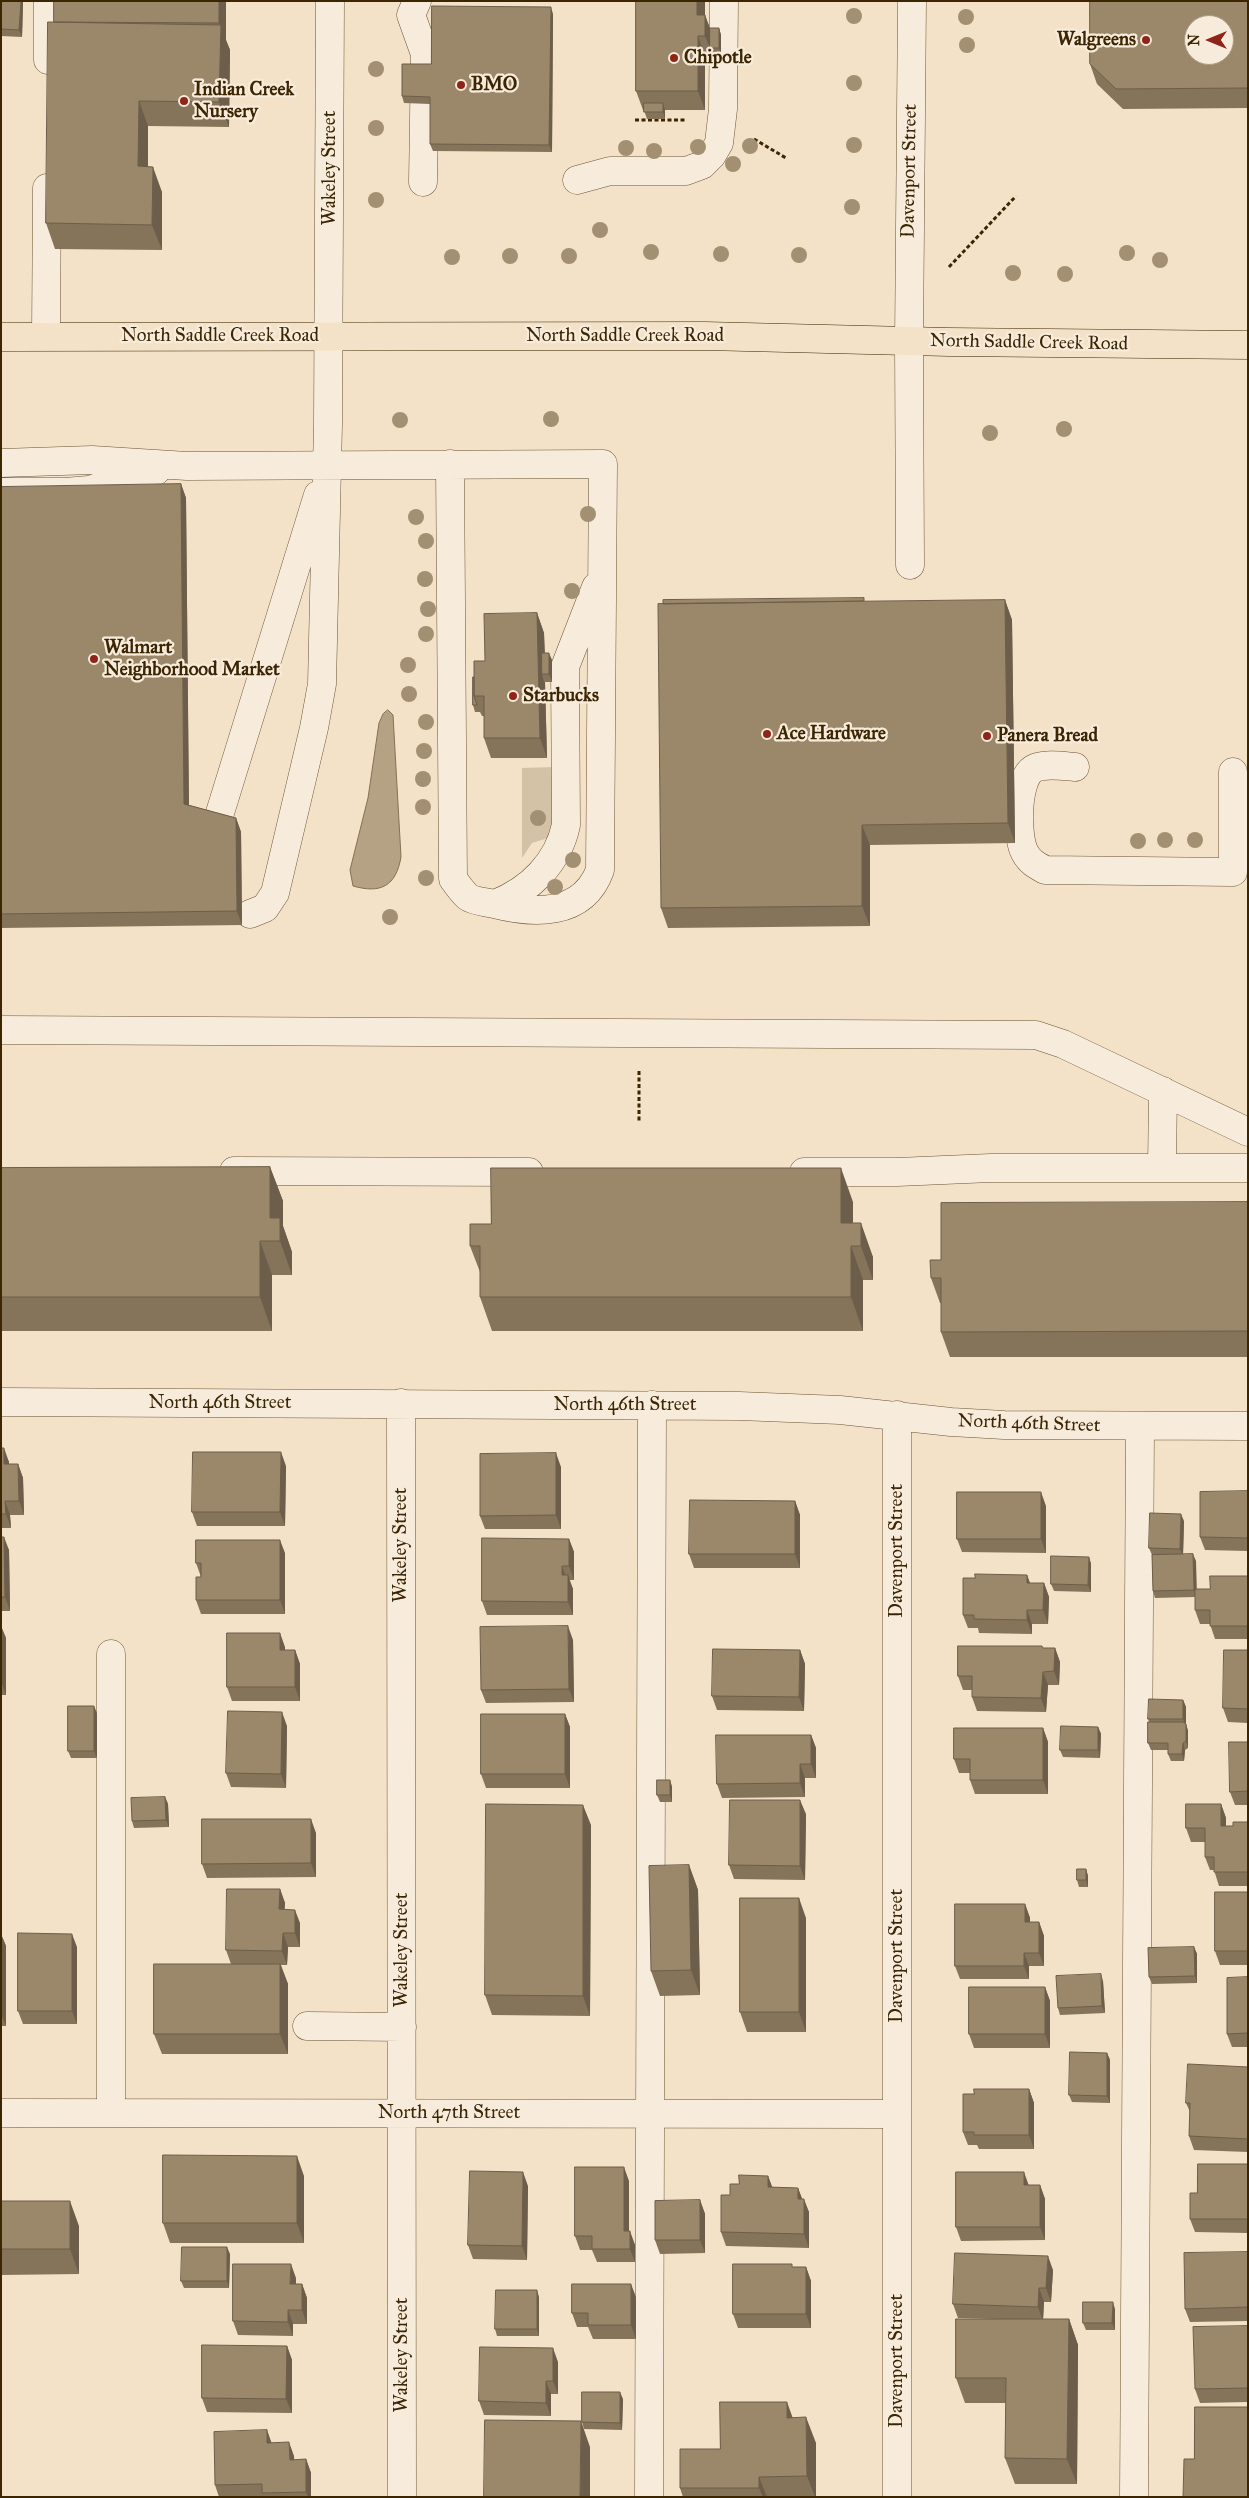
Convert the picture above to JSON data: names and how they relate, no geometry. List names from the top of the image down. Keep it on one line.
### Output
{"streets":{"main road":["North Saddle Creek Road"],"street":["Wakeley Street","Davenport Street","North 46th Street","North 47th Street"]},"crossings":[["Wakeley Street","North Saddle Creek Road"],["Wakeley Street","North 46th Street"],["Wakeley Street","North 47th Street"],["Davenport Street","North Saddle Creek Road"],["Davenport Street","North 46th Street"],["Davenport Street","North 47th Street"]],"places":["Walgreens","Chipotle","BMO","Indian Creek Nursery","Walmart Neighborhood Market","Starbucks","Ace Hardware","Panera Bread"],"north":"left"}
